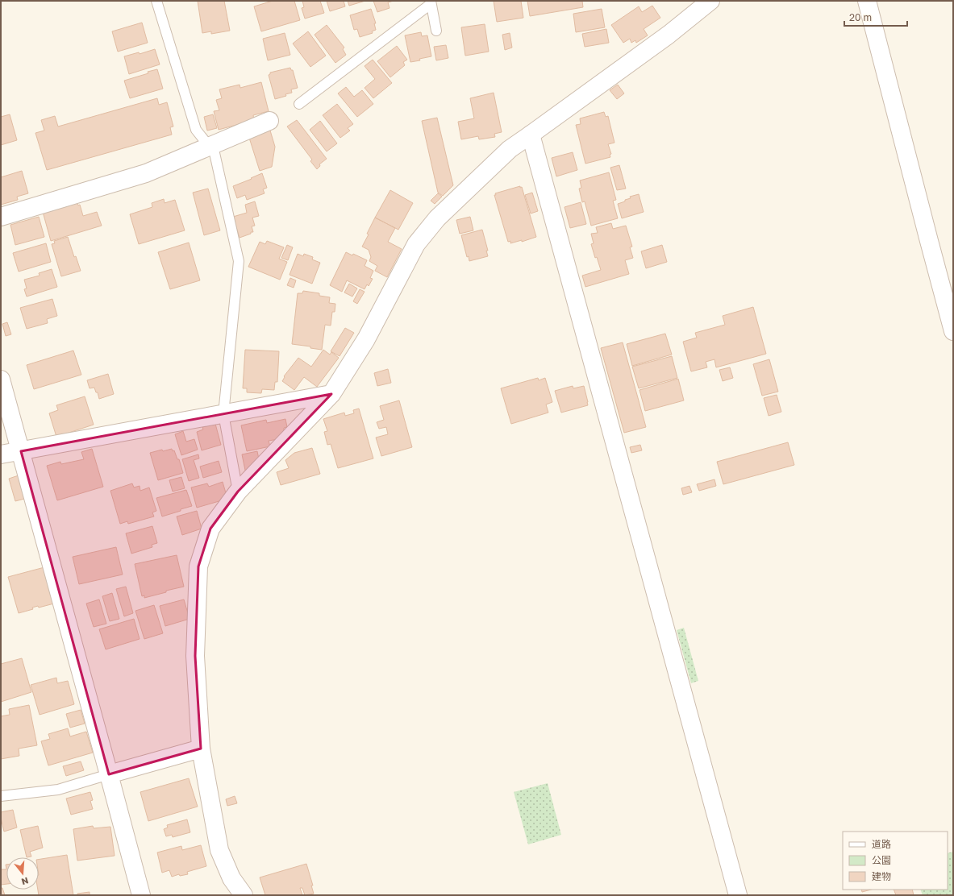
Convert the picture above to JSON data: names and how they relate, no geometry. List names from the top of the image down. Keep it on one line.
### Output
{"legend":["道路","公園","建物"],"scale_bar":"20 m","north":"bottom"}
